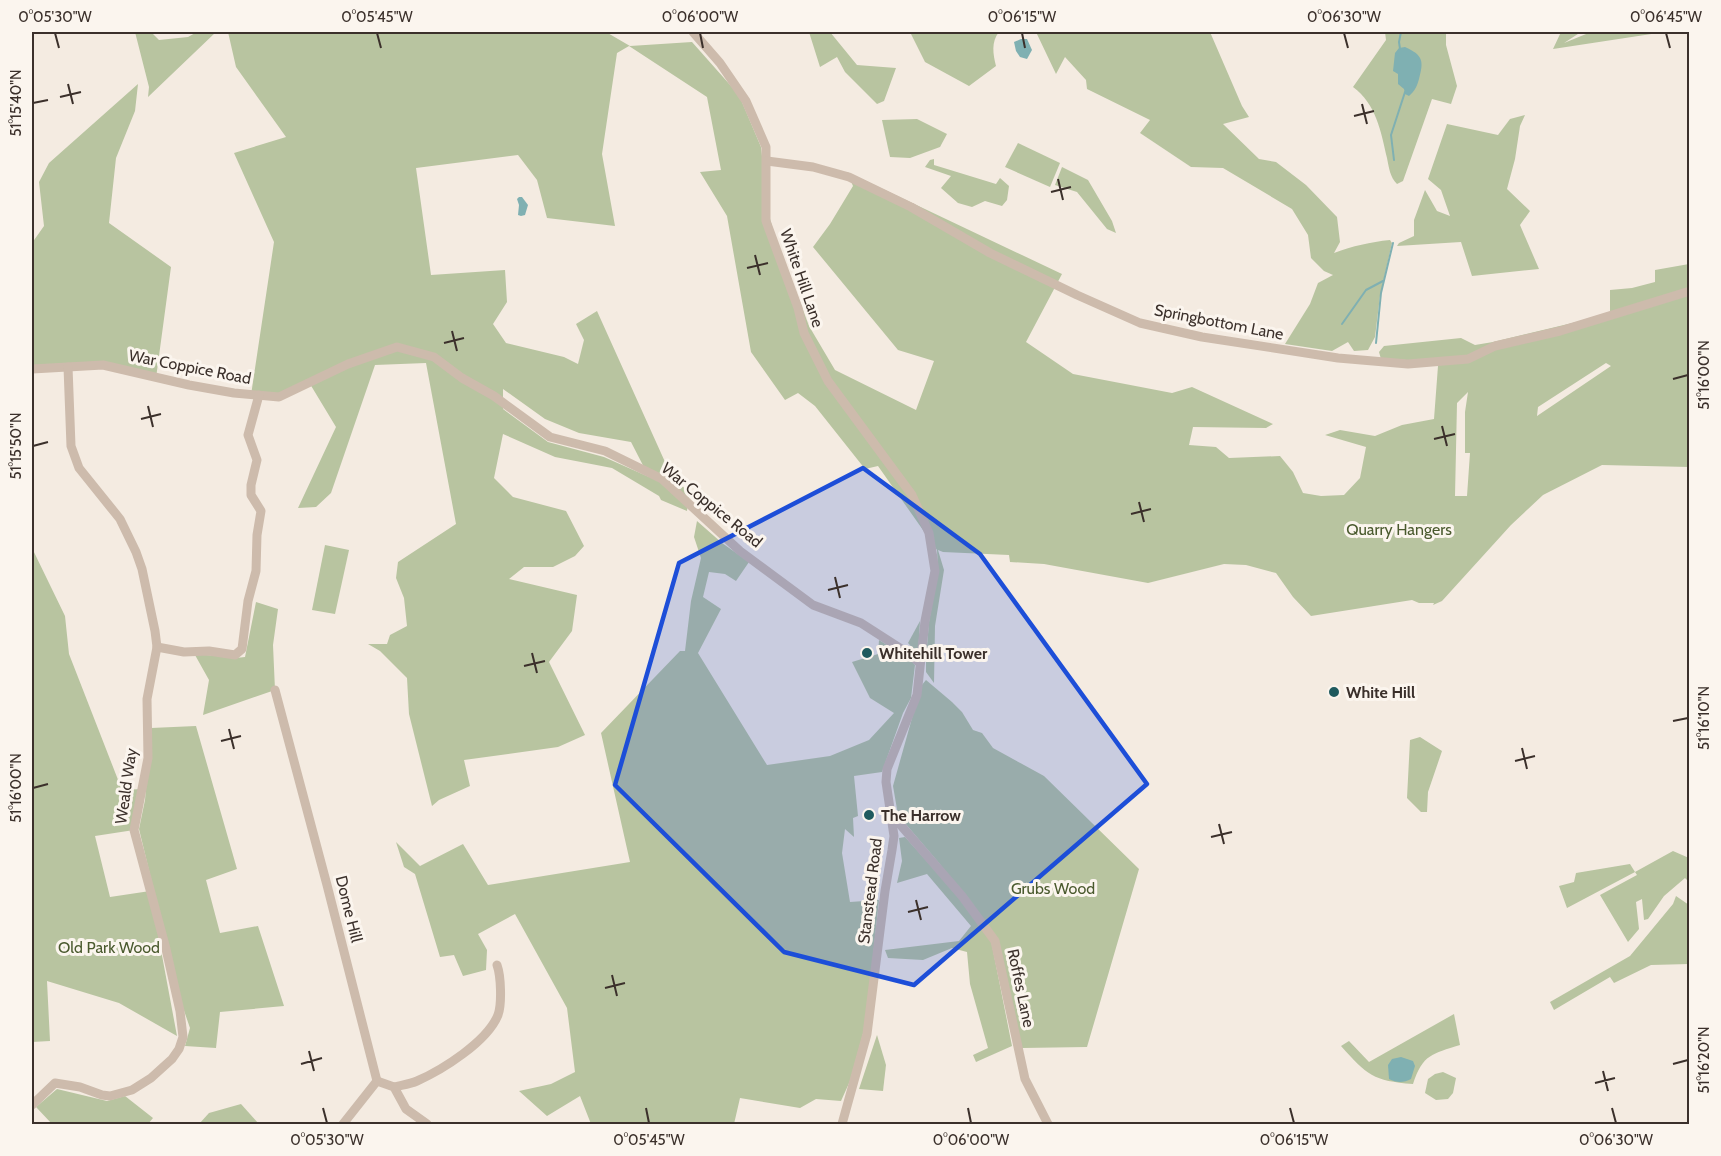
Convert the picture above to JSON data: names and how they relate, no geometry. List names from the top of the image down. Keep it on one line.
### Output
{"streets":{"street":["White Hill Lane","Springbottom Lane","War Coppice Road","Weald Way","Stanstead Road","Dome Hill","Roffes Lane"]},"crossings":[["White Hill Lane","Springbottom Lane"],["White Hill Lane","War Coppice Road"],["White Hill Lane","Stanstead Road"],["War Coppice Road","Weald Way"],["War Coppice Road","Stanstead Road"],["Stanstead Road","Roffes Lane"]],"parks":["Quarry Hangers","Grubs Wood","Old Park Wood"],"places":["Whitehill Tower","White Hill","The Harrow"],"coordinates":["0°05'30\"W","0°05'45\"W","0°06'00\"W","0°06'15\"W","0°06'30\"W","0°06'45\"W","51°15'40\"N","51°16'00\"N","51°15'50\"N","51°16'10\"N","51°16'20\"N"]}
